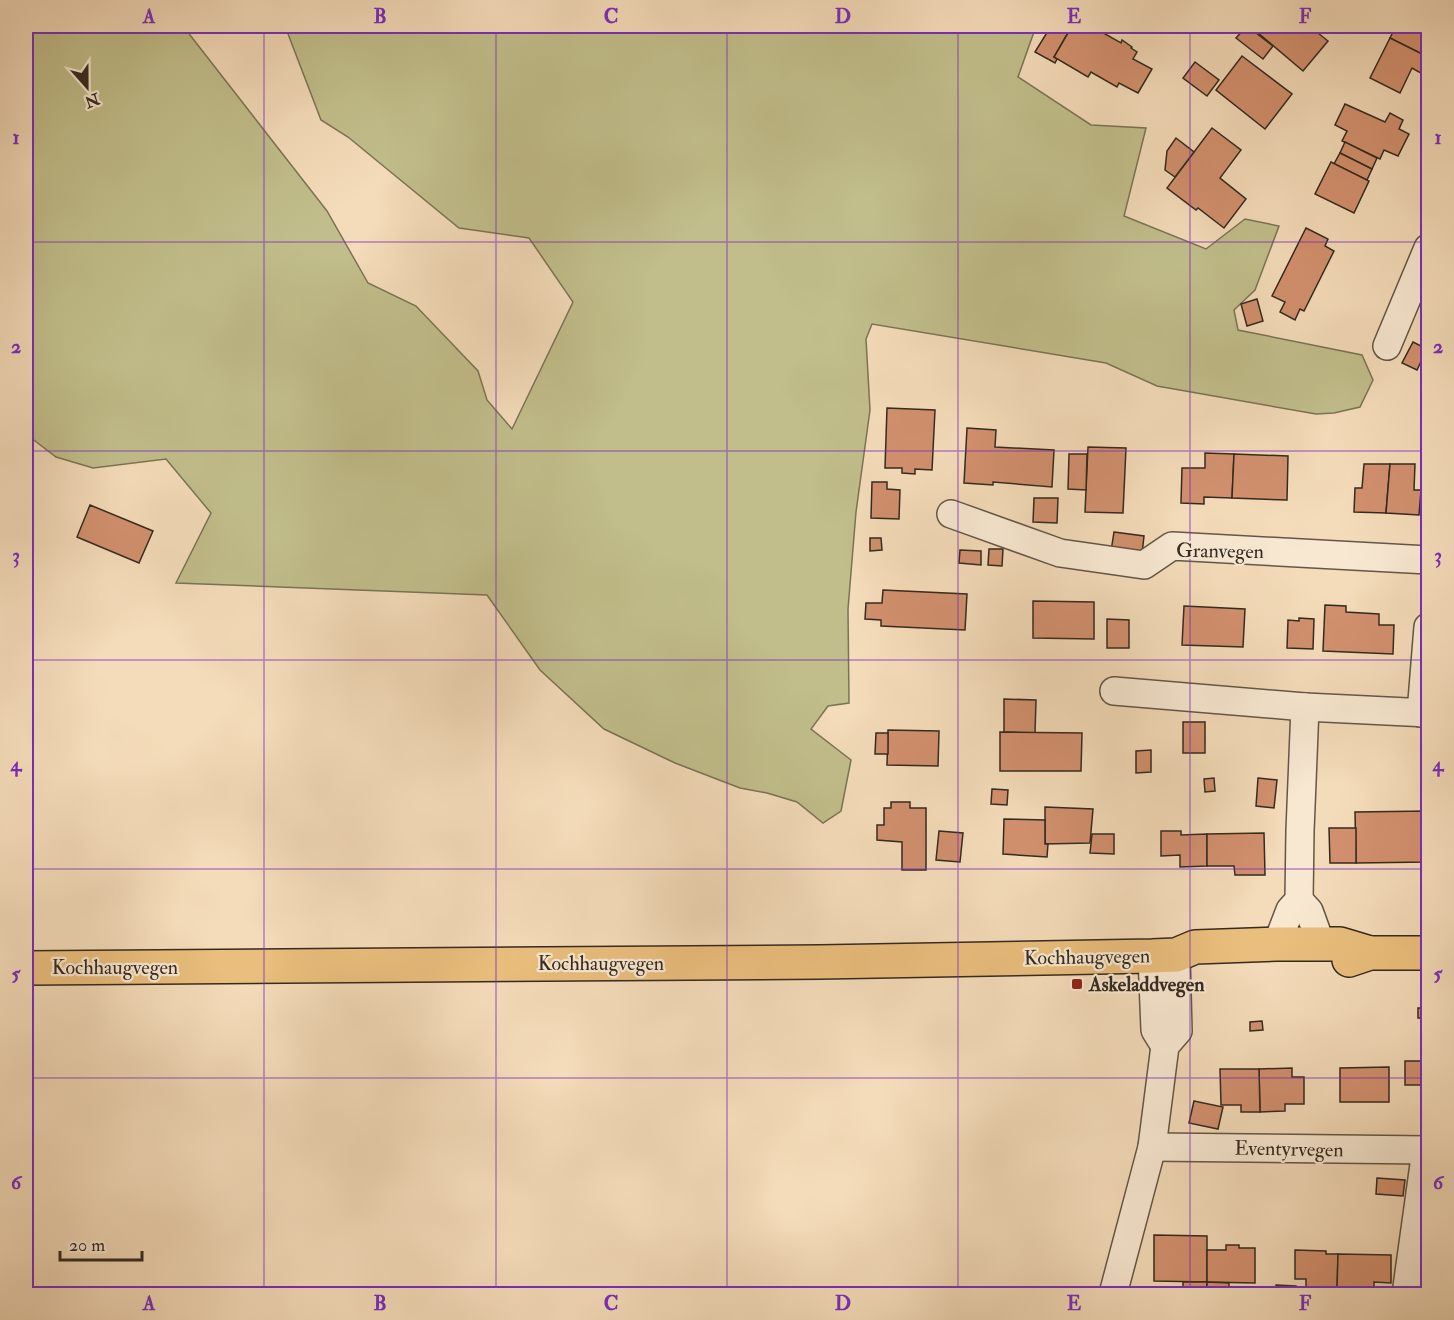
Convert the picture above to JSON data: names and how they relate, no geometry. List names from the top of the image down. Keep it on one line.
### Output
{"streets":{"main road":["Kochhaugvegen"],"street":["Granvegen","Eventyrvegen"]},"places":{"transit":["Askeladdvegen"]},"scale_bar":"20 m","north":"bottom","grid":{"columns":["A","B","C","D","E","F"],"rows":["1","2","3","4","5","6"]}}
